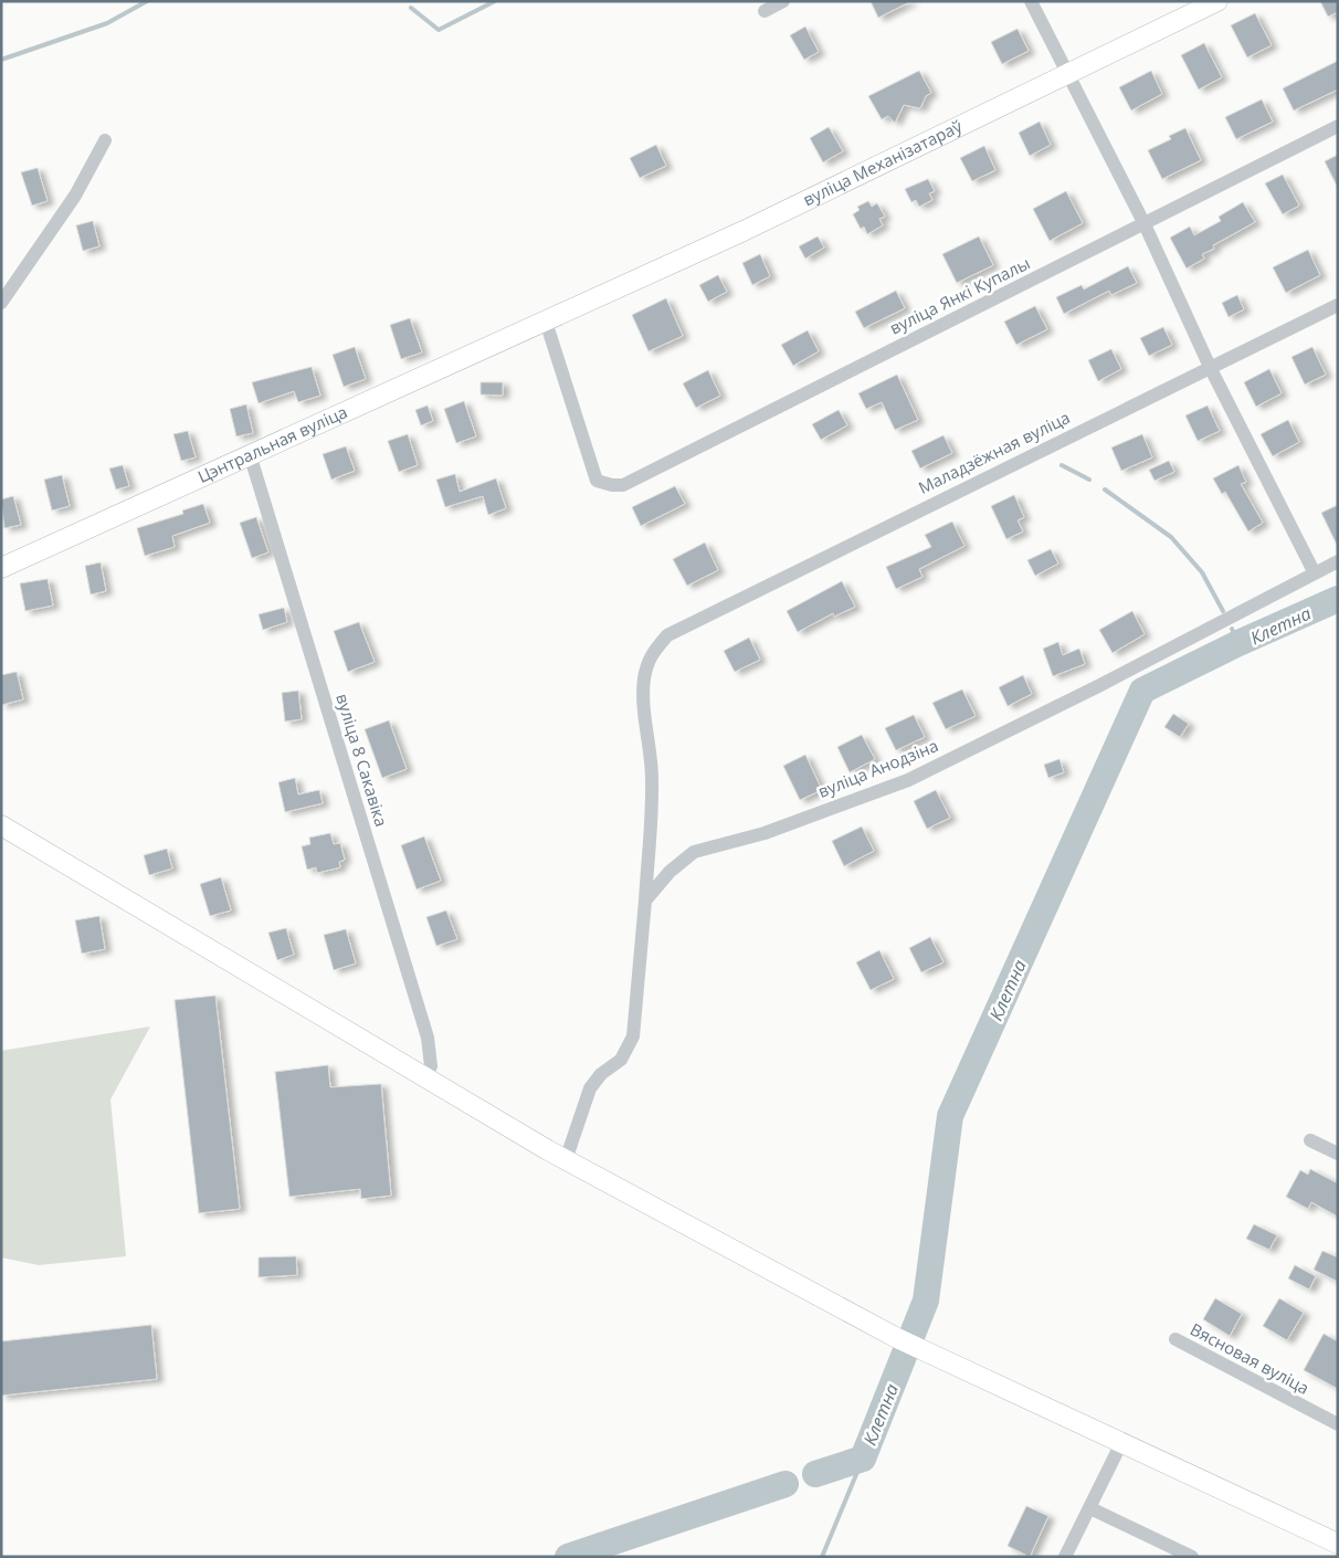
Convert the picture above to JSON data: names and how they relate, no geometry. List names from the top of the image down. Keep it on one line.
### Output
{"streets":{"street":["вуліца Механізатараў","вуліца Янкі Купалы","Цэнтральная вуліца","Маладзёжная вуліца","вуліца 8 Сакавіка","вуліца Анодзіна","Вясновая вуліца"]},"crossings":[["вуліца Механізатараў","вуліца Янкі Купалы"],["вуліца Механізатараў","Цэнтральная вуліца"],["вуліца Янкі Купалы","Цэнтральная вуліца"],["Цэнтральная вуліца","вуліца 8 Сакавіка"],["Маладзёжная вуліца","вуліца Анодзіна"]],"water":["Клетна"]}
